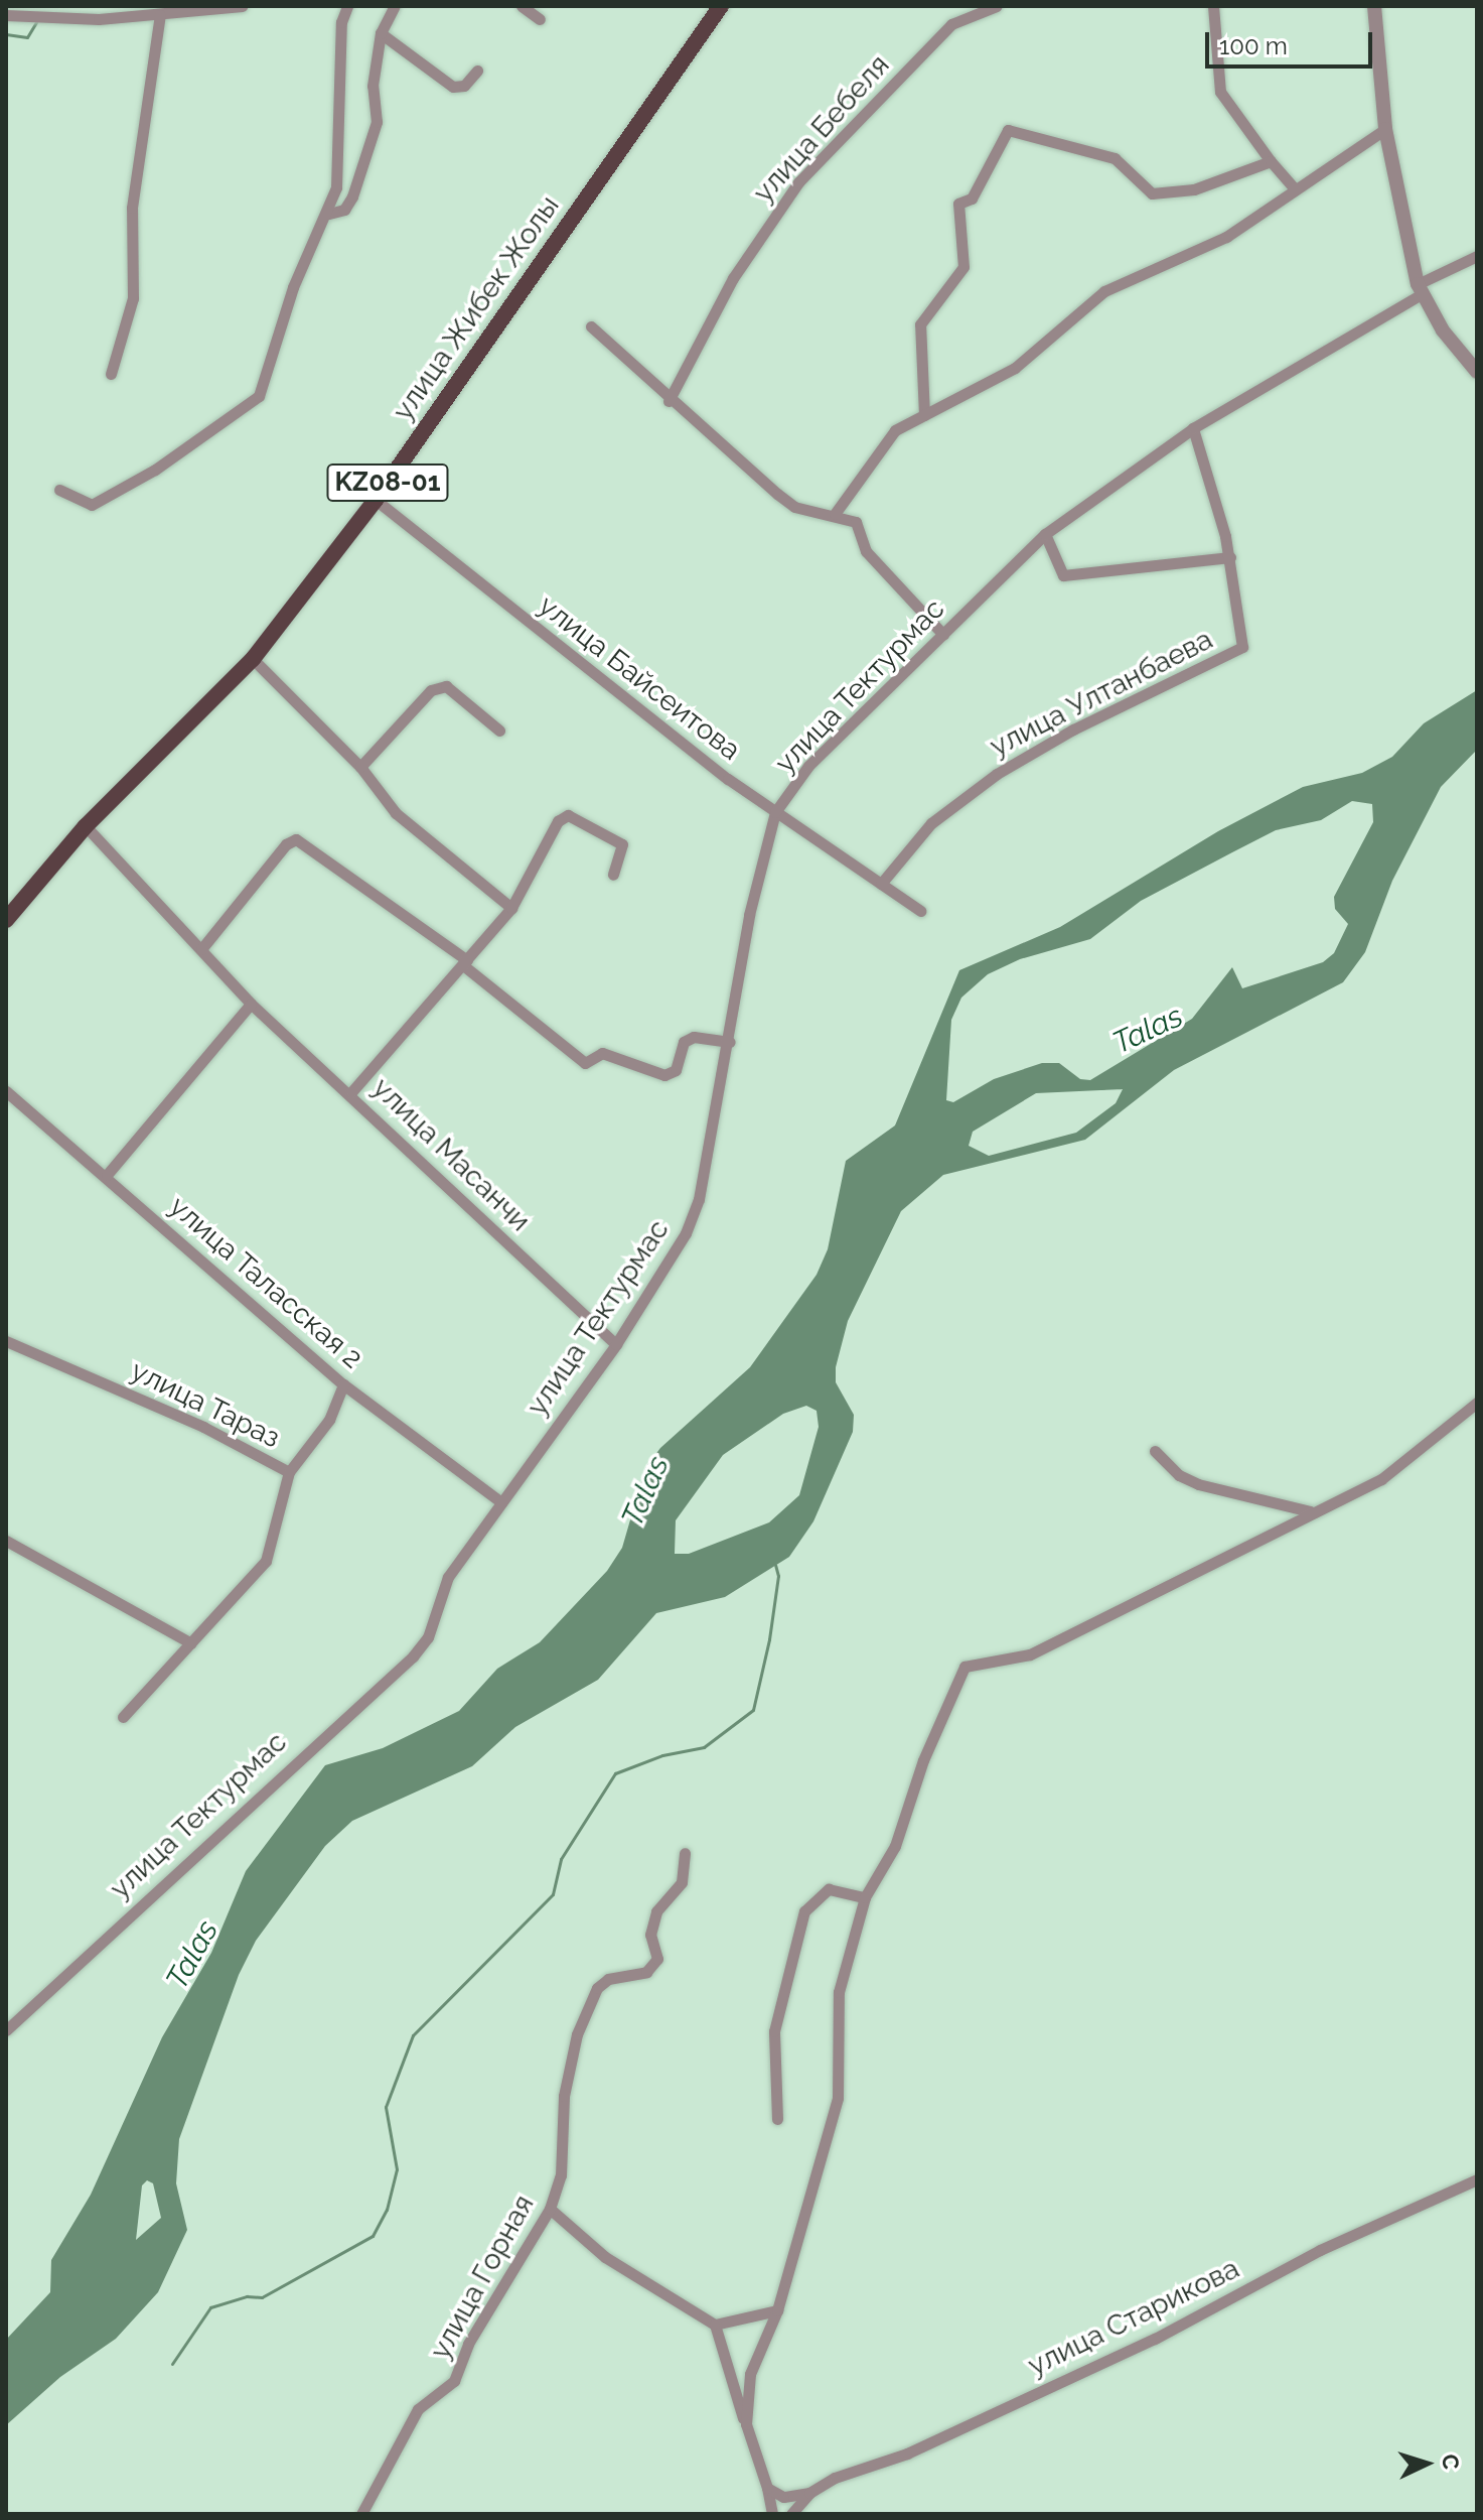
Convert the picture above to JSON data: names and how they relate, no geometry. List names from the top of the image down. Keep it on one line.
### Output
{"streets":{"main road":["улица Жибек Жолы","KZ08-01"],"street":["улица Бебеля","улица Байсеитова","улица Тектурмас","улица Ултанбаева","улица Масанчи","улица Таласская 2","улица Тараз","улица Горная","улица Старикова"]},"crossings":[["улица Жибек Жолы","улица Байсеитова"],["улица Жибек Жолы","улица Масанчи"],["улица Байсеитова","улица Тектурмас"],["улица Байсеитова","улица Ултанбаева"],["улица Тектурмас","улица Масанчи"],["улица Тектурмас","улица Таласская 2"],["улица Таласская 2","улица Тараз"]],"water":["Talas"],"scale_bar":"100 m","north":"right"}
